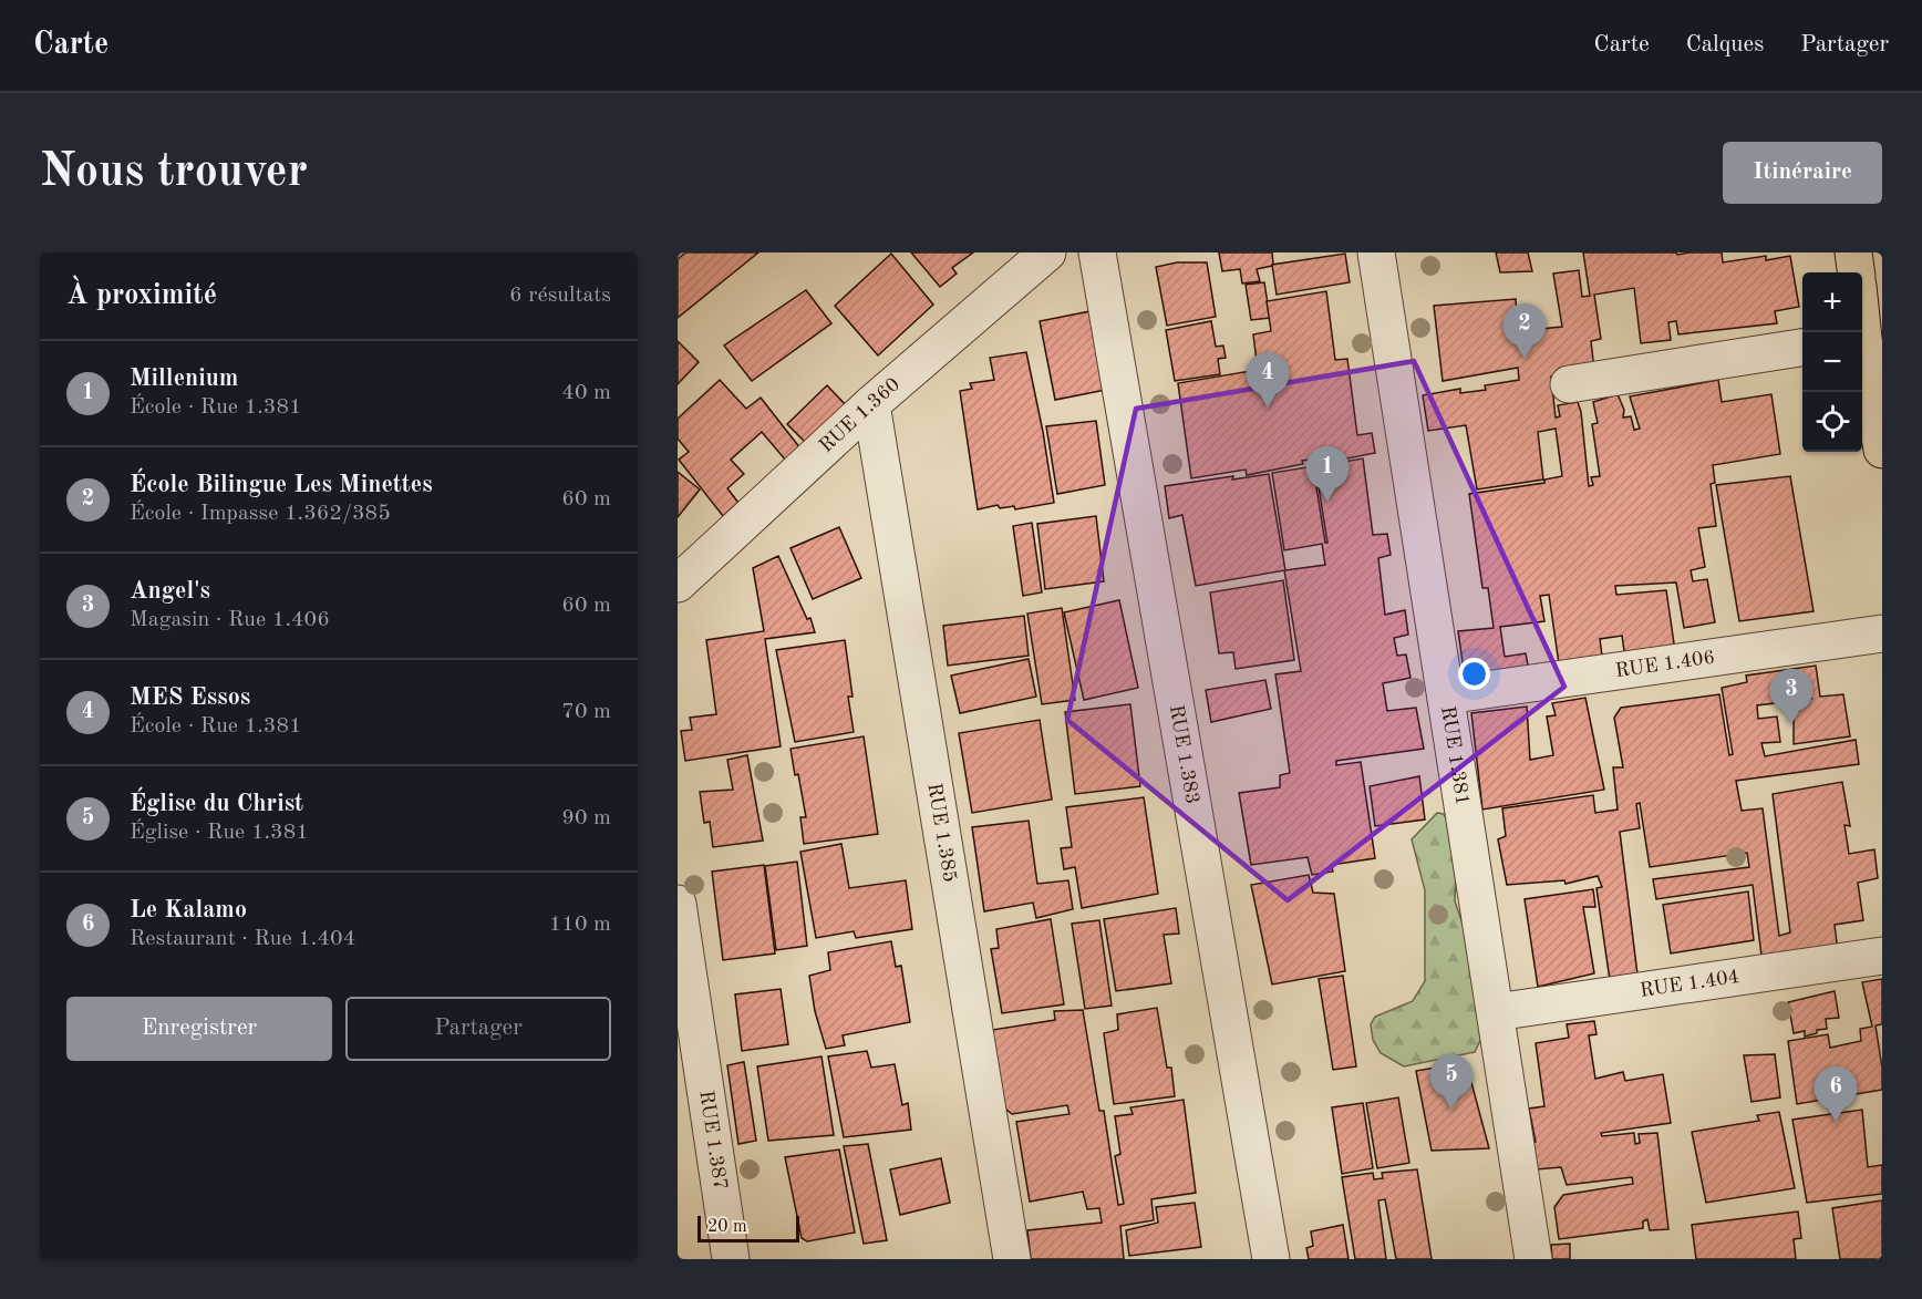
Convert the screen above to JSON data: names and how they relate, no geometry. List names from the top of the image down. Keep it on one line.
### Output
{"streets":{"street":["RUE 1.360","RUE 1.406","RUE 1.383","RUE 1.381","RUE 1.385","RUE 1.404","RUE 1.387"]},"crossings":[["RUE 1.360","RUE 1.385"],["RUE 1.406","RUE 1.381"],["RUE 1.381","RUE 1.404"]],"scale_bar":"20 m","page":{"header":"Carte","nav":["Carte","Calques","Partager"],"buttons":["Itinéraire",["Enregistrer","Partager"]],"title":"Nous trouver","heading":["À proximité","6 résultats"],"map_buttons":["+","−"],"pins":["2","4","1","3","5","6"],"list":[{"mark":"1","name":"Millenium","note":"École · Rue 1.381","value":"40 m"},{"mark":"2","name":"École Bilingue Les Minettes","note":"École · Impasse 1.362/385","value":"60 m"},{"mark":"3","name":"Angel's","note":"Magasin · Rue 1.406","value":"60 m"},{"mark":"4","name":"MES Essos","note":"École · Rue 1.381","value":"70 m"},{"mark":"5","name":"Église du Christ","note":"Église · Rue 1.381","value":"90 m"},{"mark":"6","name":"Le Kalamo","note":"Restaurant · Rue 1.404","value":"110 m"}],"scale":"20 m"}}
